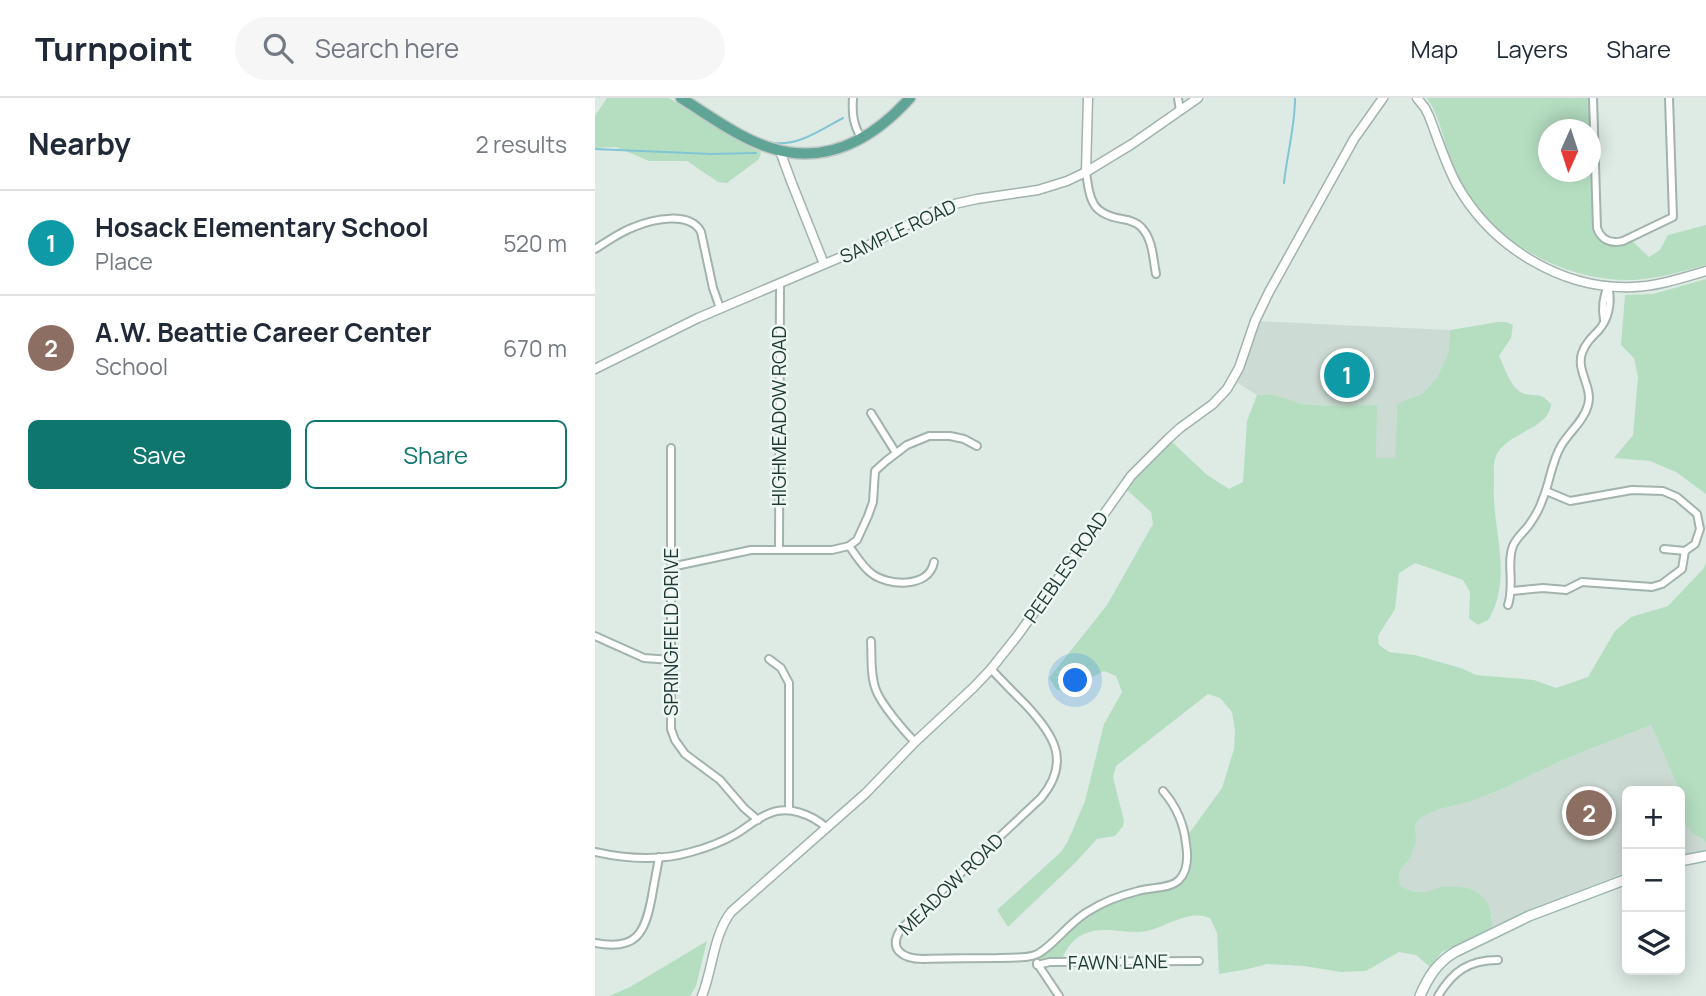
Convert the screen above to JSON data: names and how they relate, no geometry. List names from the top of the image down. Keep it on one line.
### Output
{"streets":{"street":["SAMPLE ROAD","HIGHMEADOW ROAD","PEEBLES ROAD","SPRINGFIELD DRIVE","MEADOW ROAD","FAWN LANE"]},"crossings":[["SAMPLE ROAD","HIGHMEADOW ROAD"],["PEEBLES ROAD","MEADOW ROAD"]],"north":"bottom","page":{"header":"Turnpoint","search":"Search here","nav":["Map","Layers","Share"],"heading":["Nearby","2 results"],"list":[{"mark":"1","name":"Hosack Elementary School","note":"Place","value":"520 m"},{"mark":"2","name":"A.W. Beattie Career Center","note":"School","value":"670 m"}],"pins":["1","2"],"buttons":["Save","Share"],"map_buttons":["+","−"]}}
